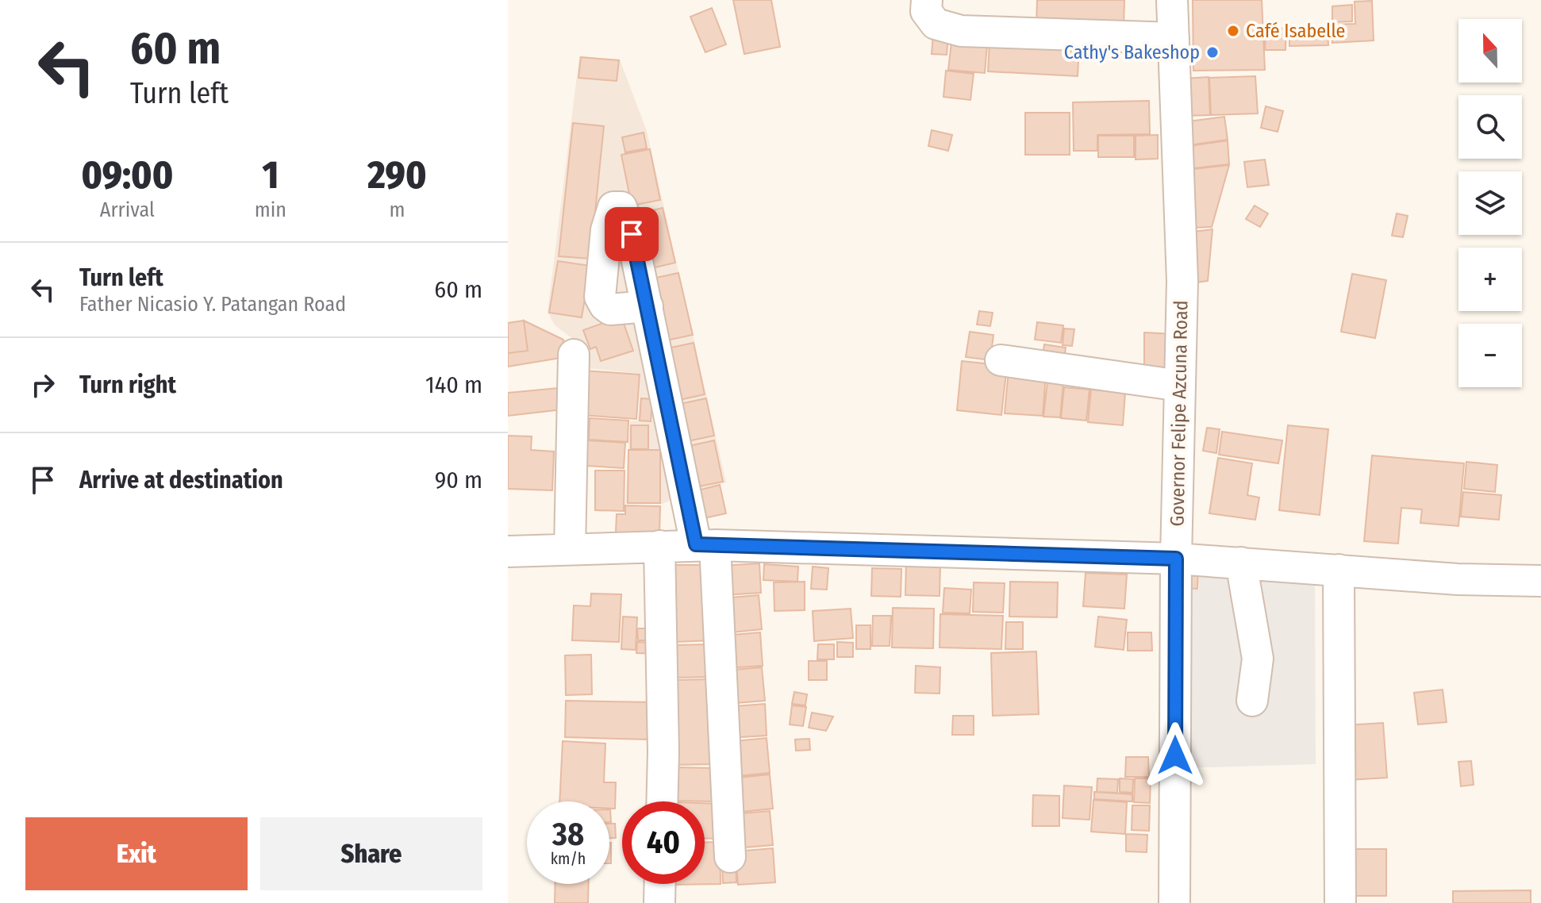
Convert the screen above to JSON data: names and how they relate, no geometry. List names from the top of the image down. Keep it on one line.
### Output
{"streets":{"street":["Governor Felipe Azcuna Road"]},"places":["Café Isabelle","Cathy's Bakeshop"],"north":"top","page":{"turn":["60 m","Turn left"],"map_buttons":["+","−"],"eta":["09:00","Arrival","1","min","290","m"],"list":[{"name":"Turn left","note":"Father Nicasio Y. Patangan Road","value":"60 m"},{"name":"Turn right","value":"140 m"},{"name":"Arrive at destination","value":"90 m"}],"speed":"38 km/h","limit":"40","buttons":["Exit","Share"]}}
